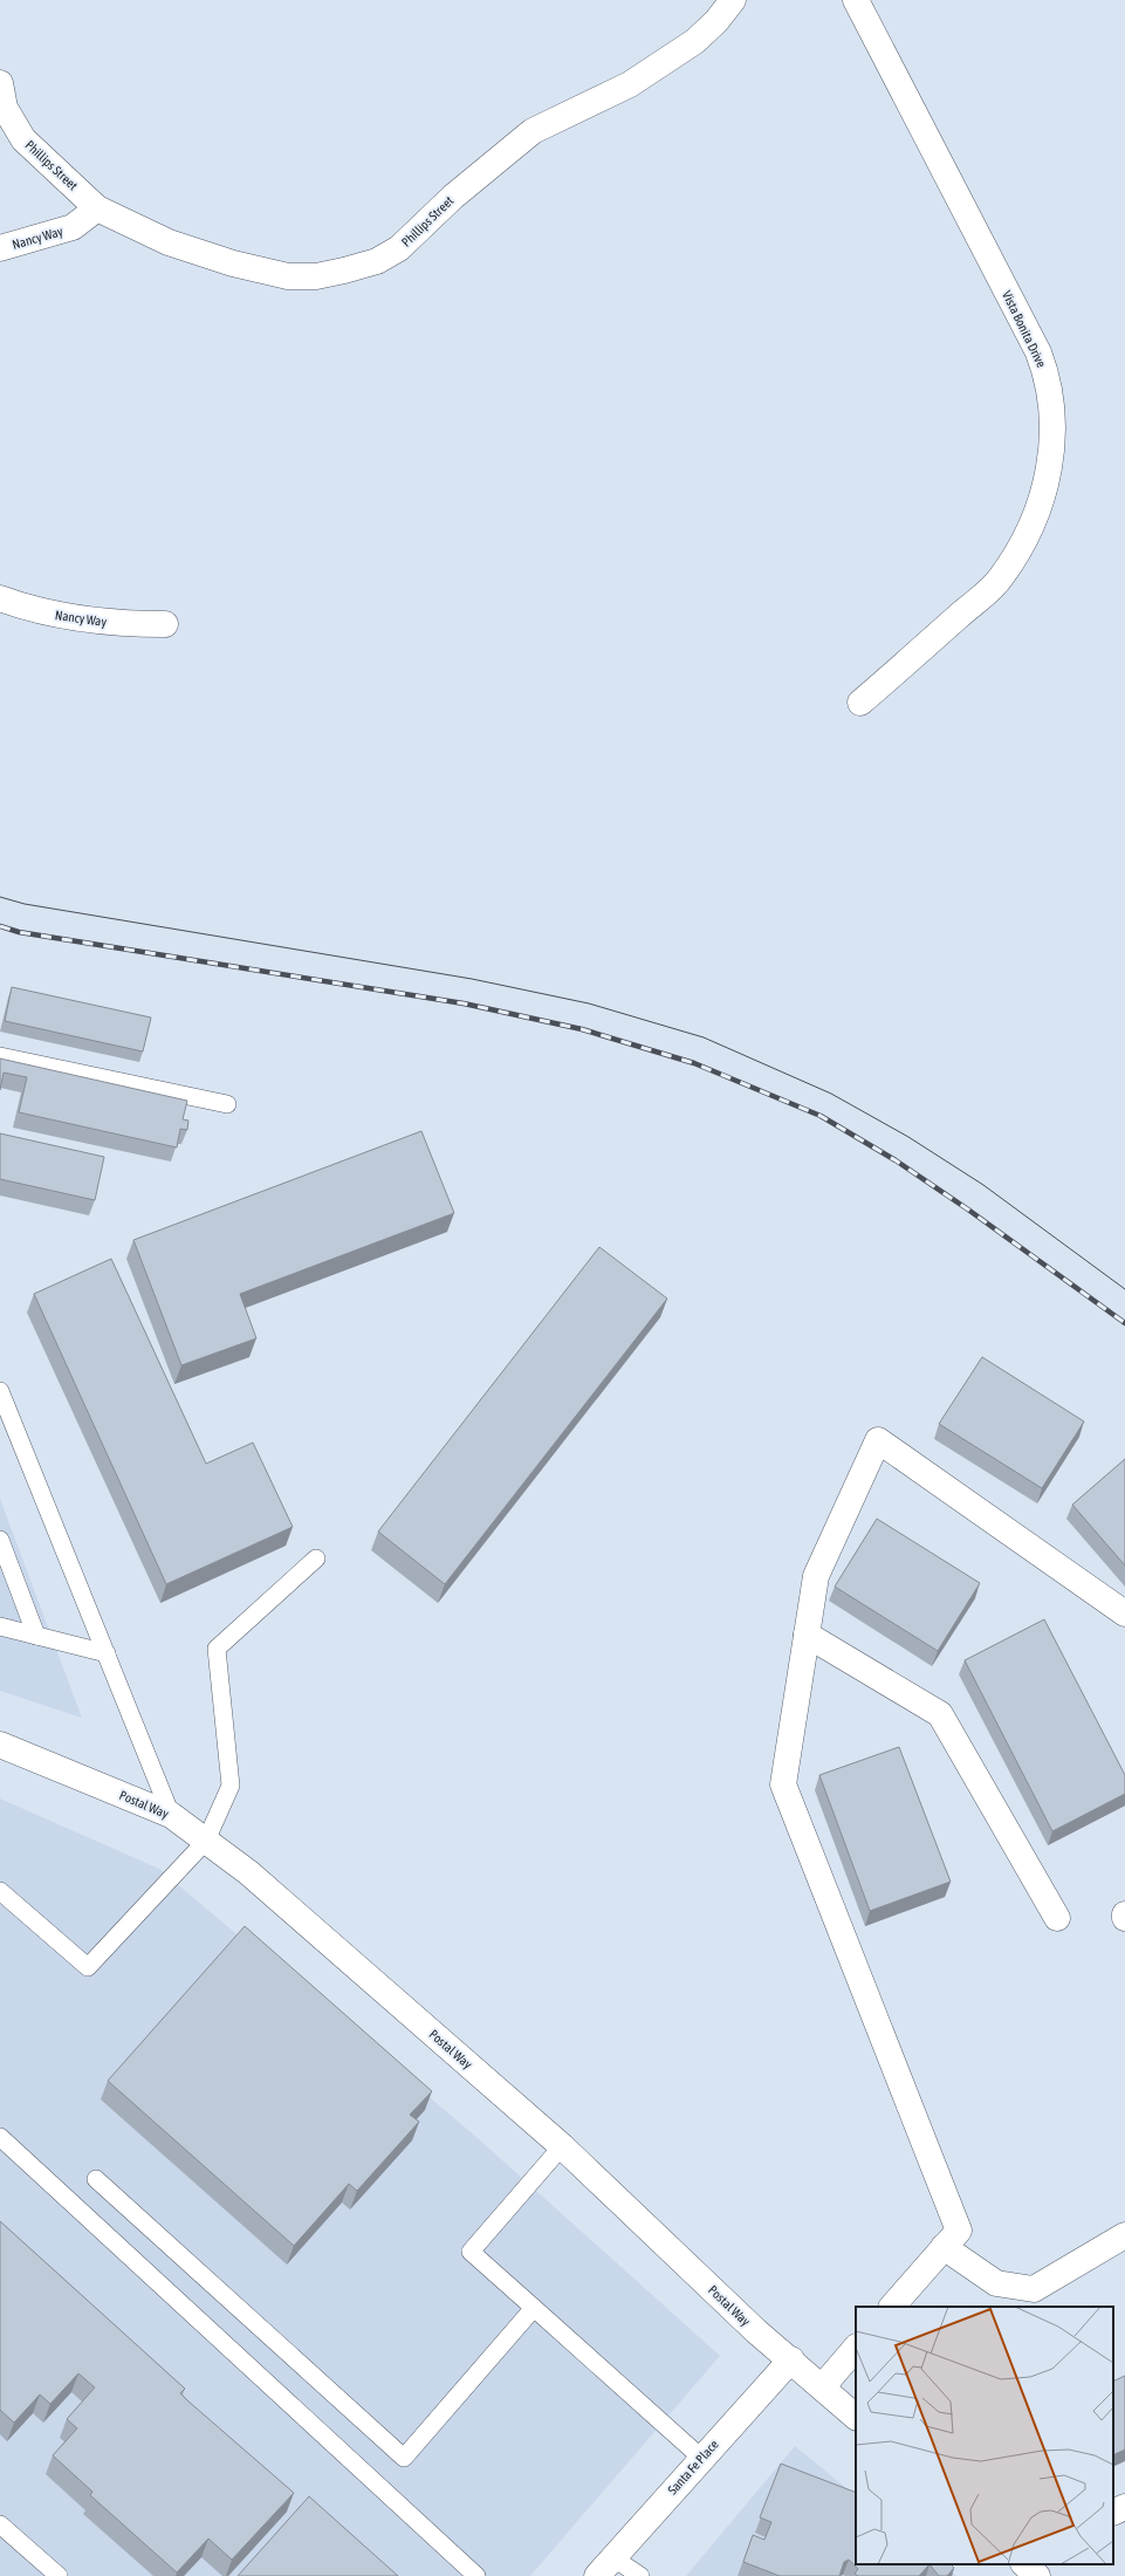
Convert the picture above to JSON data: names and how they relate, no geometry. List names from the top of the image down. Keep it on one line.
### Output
{"streets":{"street":["Phillips Street","Nancy Way","Vista Bonita Drive","Postal Way","Santa Fe Place"]},"crossings":[["Phillips Street","Nancy Way"],["Postal Way","Santa Fe Place"]]}
